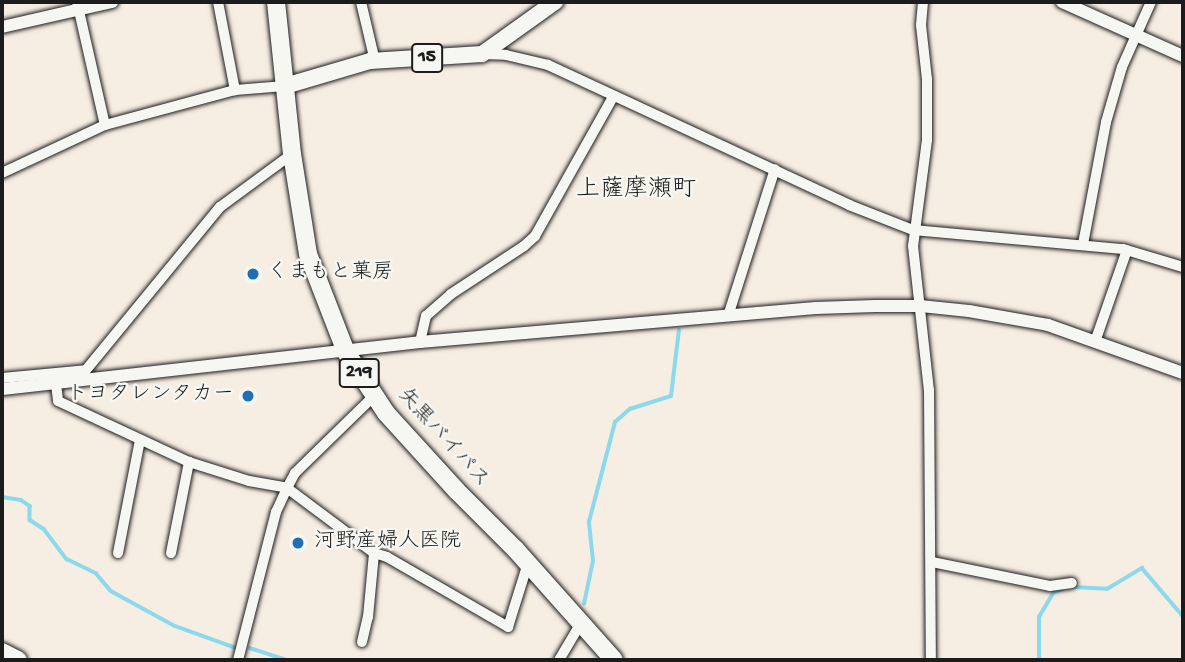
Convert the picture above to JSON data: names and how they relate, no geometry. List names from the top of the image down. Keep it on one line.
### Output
{"streets":{"highway":["219","矢黒バイパス"],"main road":["15"]},"crossings":[["15","矢黒バイパス"]],"districts":["上薩摩瀬町"],"places":["くまもと菓房","トヨタレンタカー","河野産婦人医院"]}
